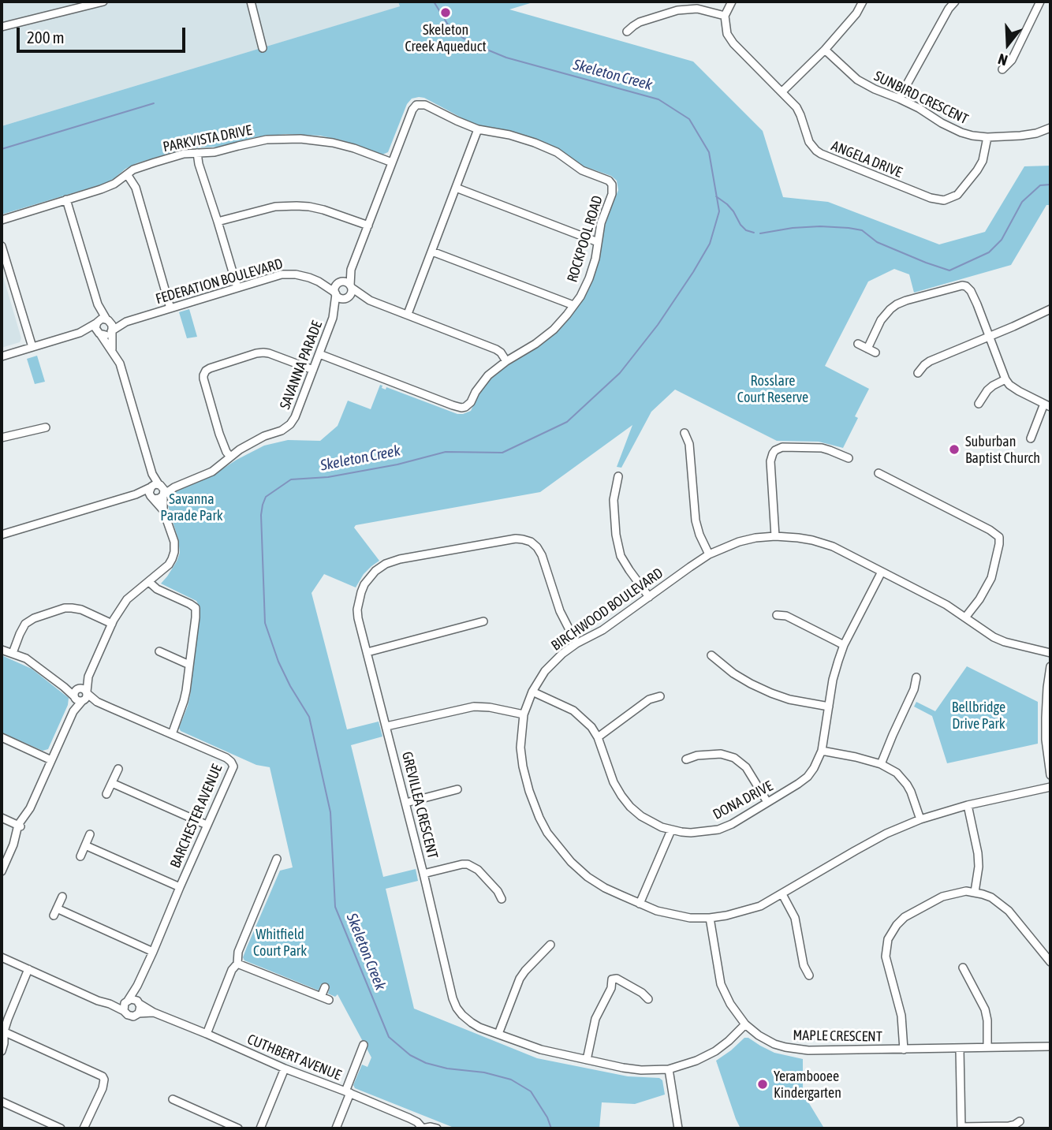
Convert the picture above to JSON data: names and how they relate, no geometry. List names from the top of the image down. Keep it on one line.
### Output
{"streets":{"street":["SUNBIRD CRESCENT","PARKVISTA DRIVE","ANGELA DRIVE","ROCKPOOL ROAD","FEDERATION BOULEVARD","SAVANNA PARADE","BIRCHWOOD BOULEVARD","DONA DRIVE","GREVILLEA CRESCENT","BARCHESTER AVENUE","MAPLE CRESCENT","CUTHBERT AVENUE"]},"crossings":[["SUNBIRD CRESCENT","ANGELA DRIVE"],["PARKVISTA DRIVE","ROCKPOOL ROAD"],["ROCKPOOL ROAD","SAVANNA PARADE"],["FEDERATION BOULEVARD","SAVANNA PARADE"],["BIRCHWOOD BOULEVARD","DONA DRIVE"],["BIRCHWOOD BOULEVARD","GREVILLEA CRESCENT"],["BIRCHWOOD BOULEVARD","MAPLE CRESCENT"],["GREVILLEA CRESCENT","MAPLE CRESCENT"],["BARCHESTER AVENUE","CUTHBERT AVENUE"]],"water":["Skeleton Creek"],"parks":["Rosslare Court Reserve","Savanna Parade Park","Bellbridge Drive Park","Whitfield Court Park"],"places":["Skeleton Creek Aqueduct","Suburban Baptist Church","Yerambooee Kindergarten"],"scale_bar":"200 m","north":"bottom"}
